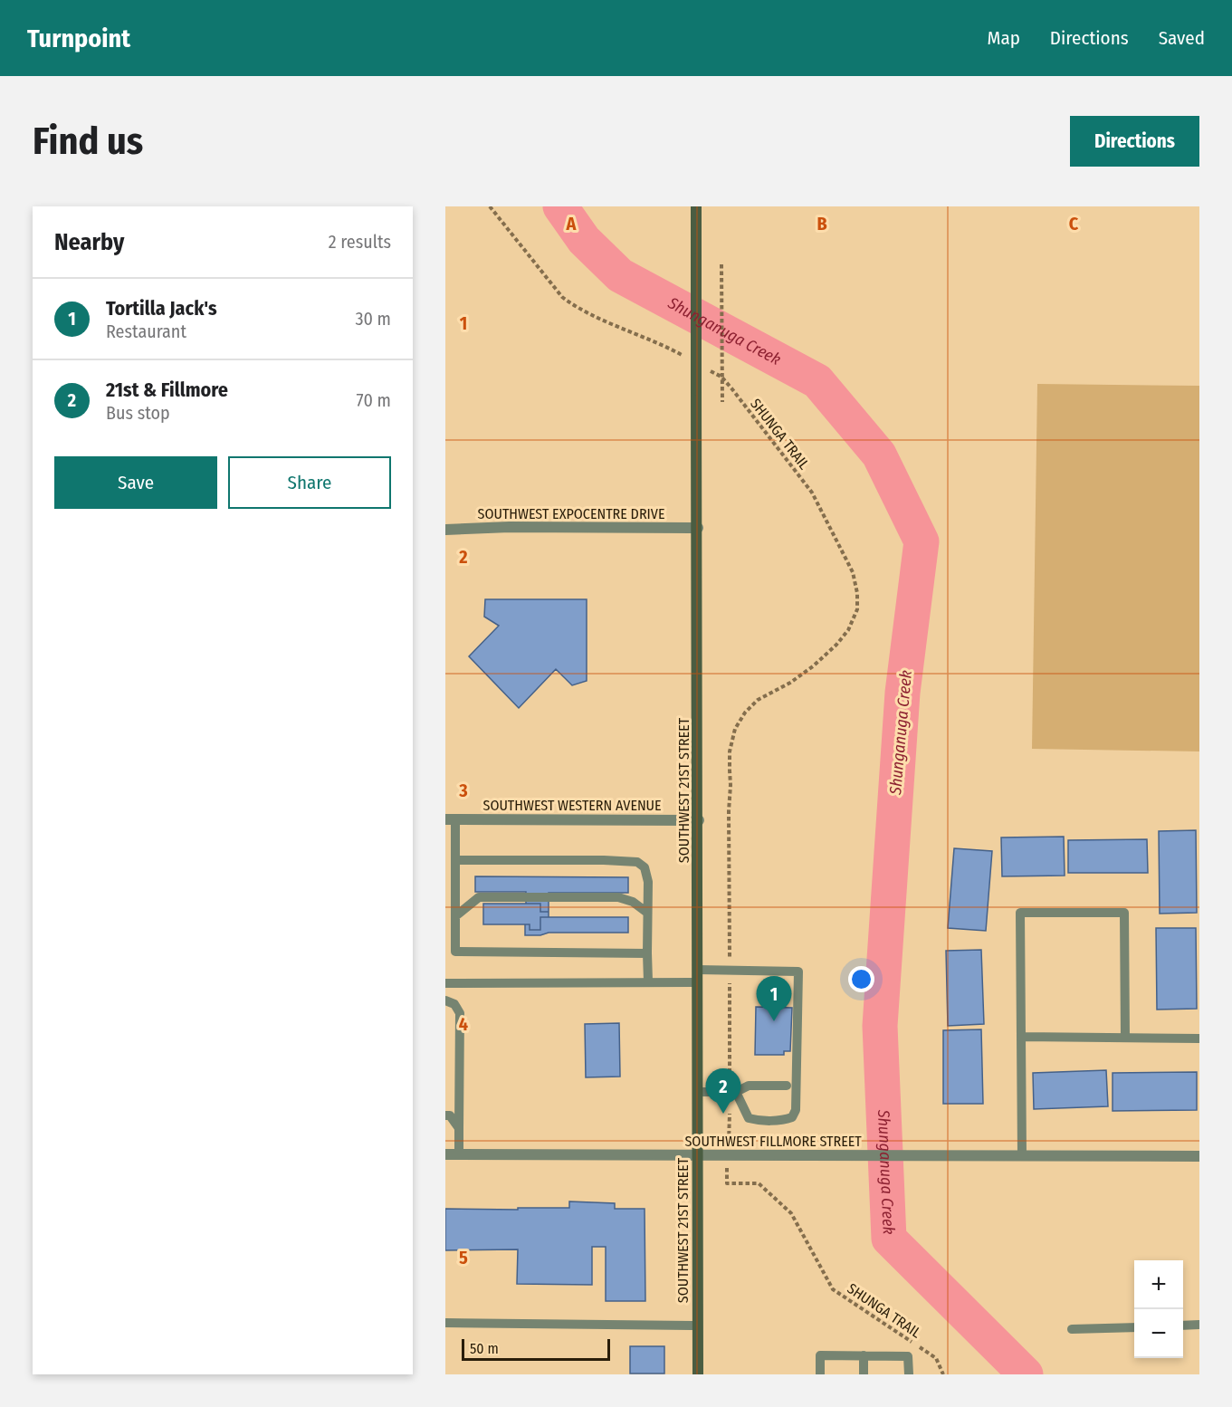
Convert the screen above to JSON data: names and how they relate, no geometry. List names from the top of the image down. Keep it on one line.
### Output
{"streets":{"main road":["SOUTHWEST 21ST STREET"],"street":["SOUTHWEST EXPOCENTRE DRIVE","SOUTHWEST WESTERN AVENUE","SOUTHWEST FILLMORE STREET"],"path":["SHUNGA TRAIL"]},"crossings":[["SOUTHWEST EXPOCENTRE DRIVE","SOUTHWEST 21ST STREET"],["SOUTHWEST 21ST STREET","SOUTHWEST WESTERN AVENUE"],["SOUTHWEST 21ST STREET","SOUTHWEST FILLMORE STREET"]],"water":["Shunganuga Creek"],"scale_bar":"50 m","page":{"header":"Turnpoint","nav":["Map","Directions","Saved"],"buttons":["Directions",["Save","Share"]],"title":"Find us","heading":["Nearby","2 results"],"list":[{"mark":"1","name":"Tortilla Jack's","note":"Restaurant","value":"30 m"},{"mark":"2","name":"21st & Fillmore","note":"Bus stop","value":"70 m"}],"pins":["1","2"],"map_buttons":["+","−"],"scale":"50 m"},"grid":{"columns":["A","B","C"],"rows":["1","2","3","4","5"]}}
